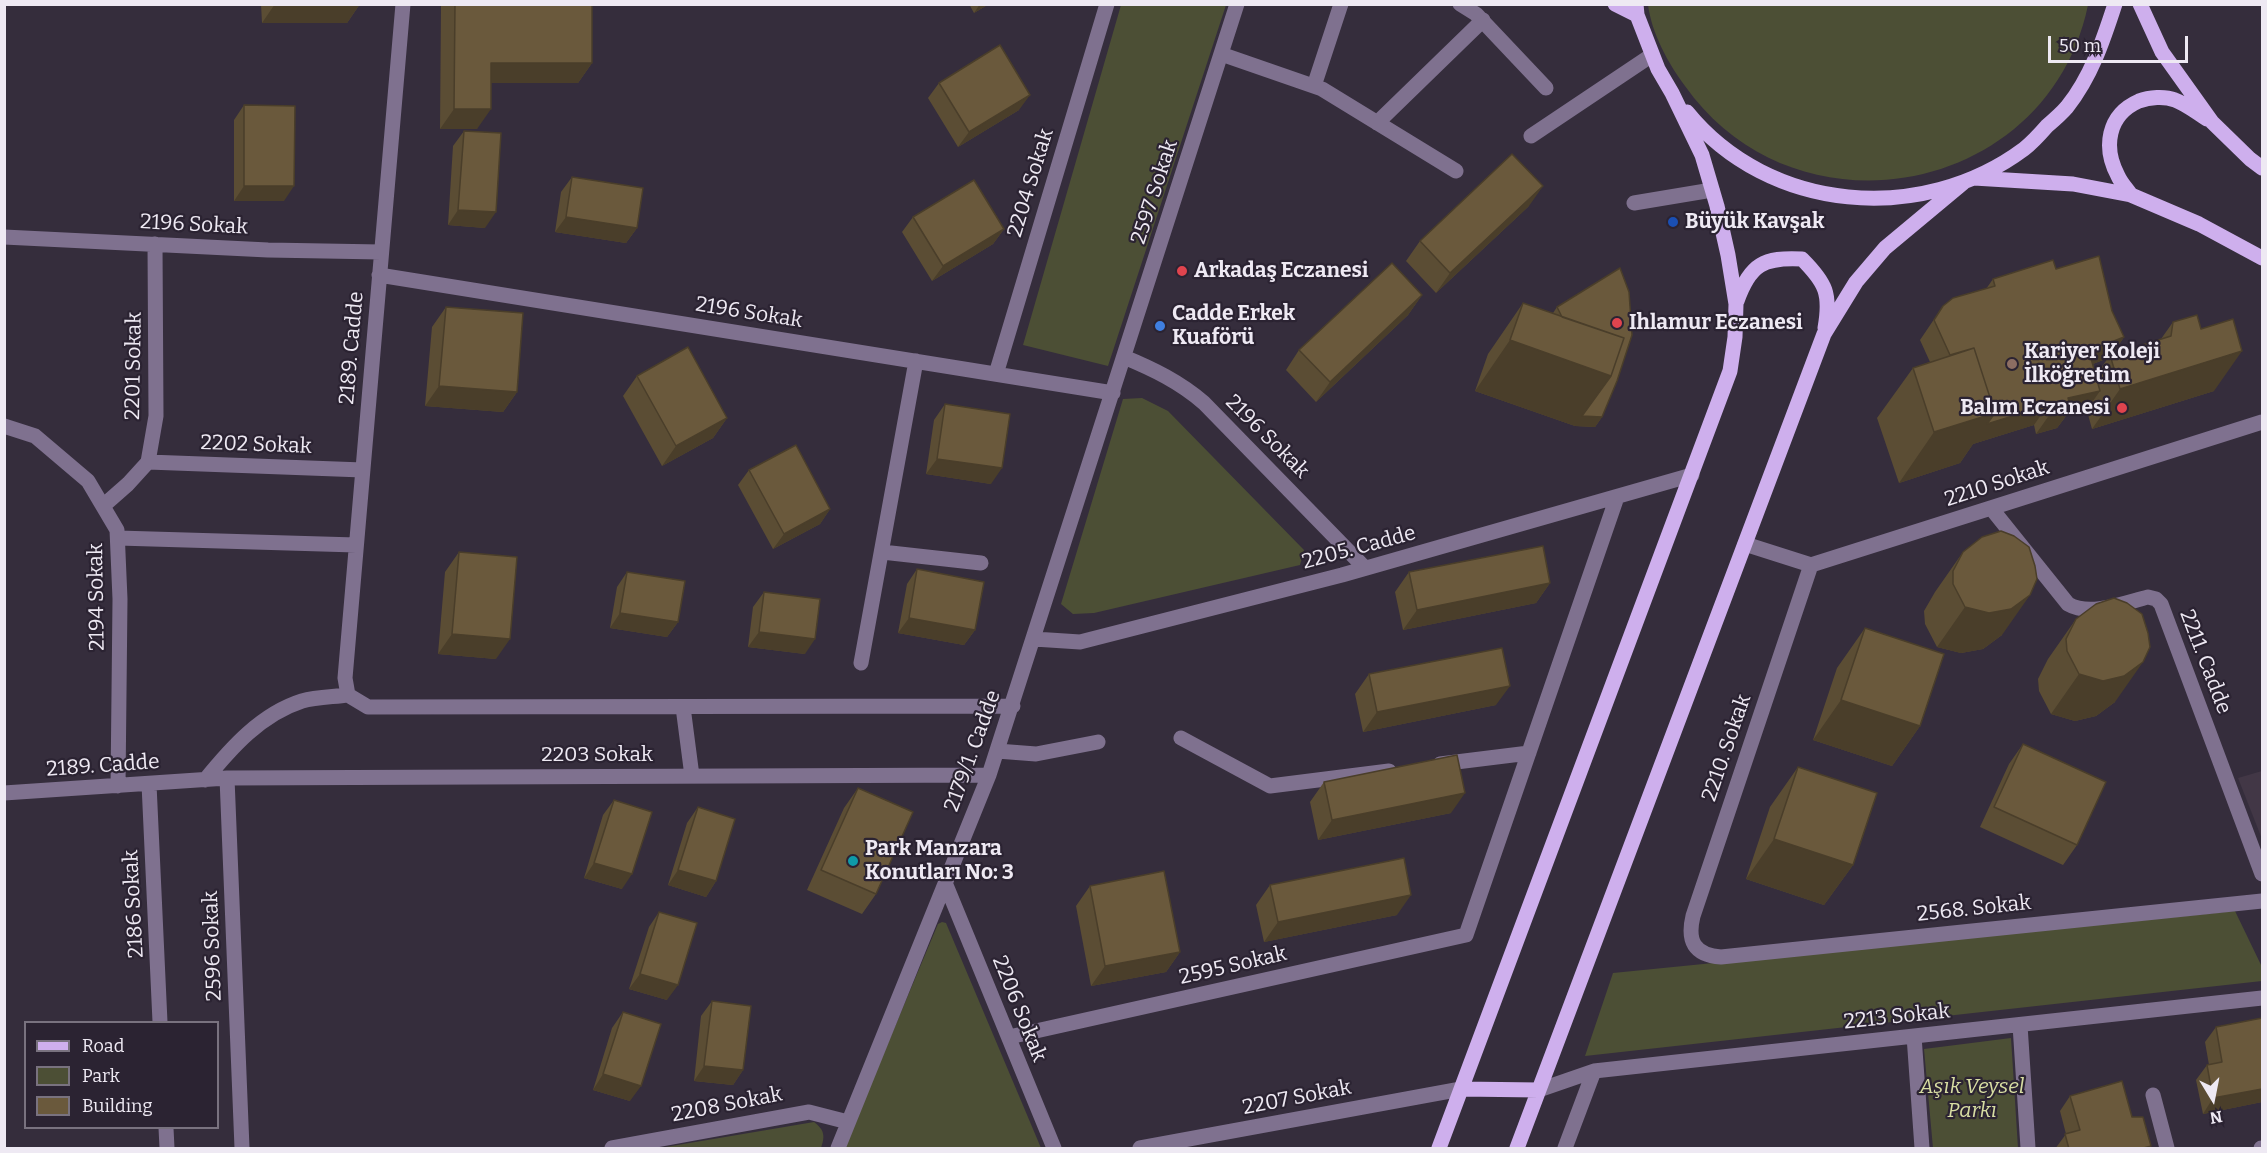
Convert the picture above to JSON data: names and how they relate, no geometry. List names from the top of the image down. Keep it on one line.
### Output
{"streets":{"street":["2204 Sokak","2597 Sokak","2196 Sokak","2189. Cadde","2201 Sokak","2202 Sokak","2210 Sokak","2205. Cadde","2194 Sokak","2211. Cadde","2210. Sokak","2179/1. Cadde","2203 Sokak","2186 Sokak","2568. Sokak","2596 Sokak","2595 Sokak","2206 Sokak","2213 Sokak","2207 Sokak","2208 Sokak"]},"crossings":[["2204 Sokak","2196 Sokak"],["2597 Sokak","2196 Sokak"],["2597 Sokak","2179/1. Cadde"],["2196 Sokak","2189. Cadde"],["2196 Sokak","2201 Sokak"],["2196 Sokak","2205. Cadde"],["2196 Sokak","2179/1. Cadde"],["2189. Cadde","2202 Sokak"],["2189. Cadde","2194 Sokak"],["2189. Cadde","2203 Sokak"],["2189. Cadde","2186 Sokak"],["2201 Sokak","2202 Sokak"],["2210 Sokak","2211. Cadde"],["2210 Sokak","2210. Sokak"],["2205. Cadde","2179/1. Cadde"],["2210. Sokak","2568. Sokak"],["2179/1. Cadde","2203 Sokak"],["2179/1. Cadde","2206 Sokak"],["2179/1. Cadde","2208 Sokak"],["2203 Sokak","2596 Sokak"],["2595 Sokak","2206 Sokak"]],"parks":["Aşık Veysel Parkı"],"places":["Büyük Kavşak","Arkadaş Eczanesi","Ihlamur Eczanesi","Cadde Erkek Kuaförü","Kariyer Koleji İlköğretim","Balım Eczanesi","Park Manzara Konutları No: 3"],"legend":["Road","Park","Building"],"scale_bar":"50 m","north":"bottom"}
